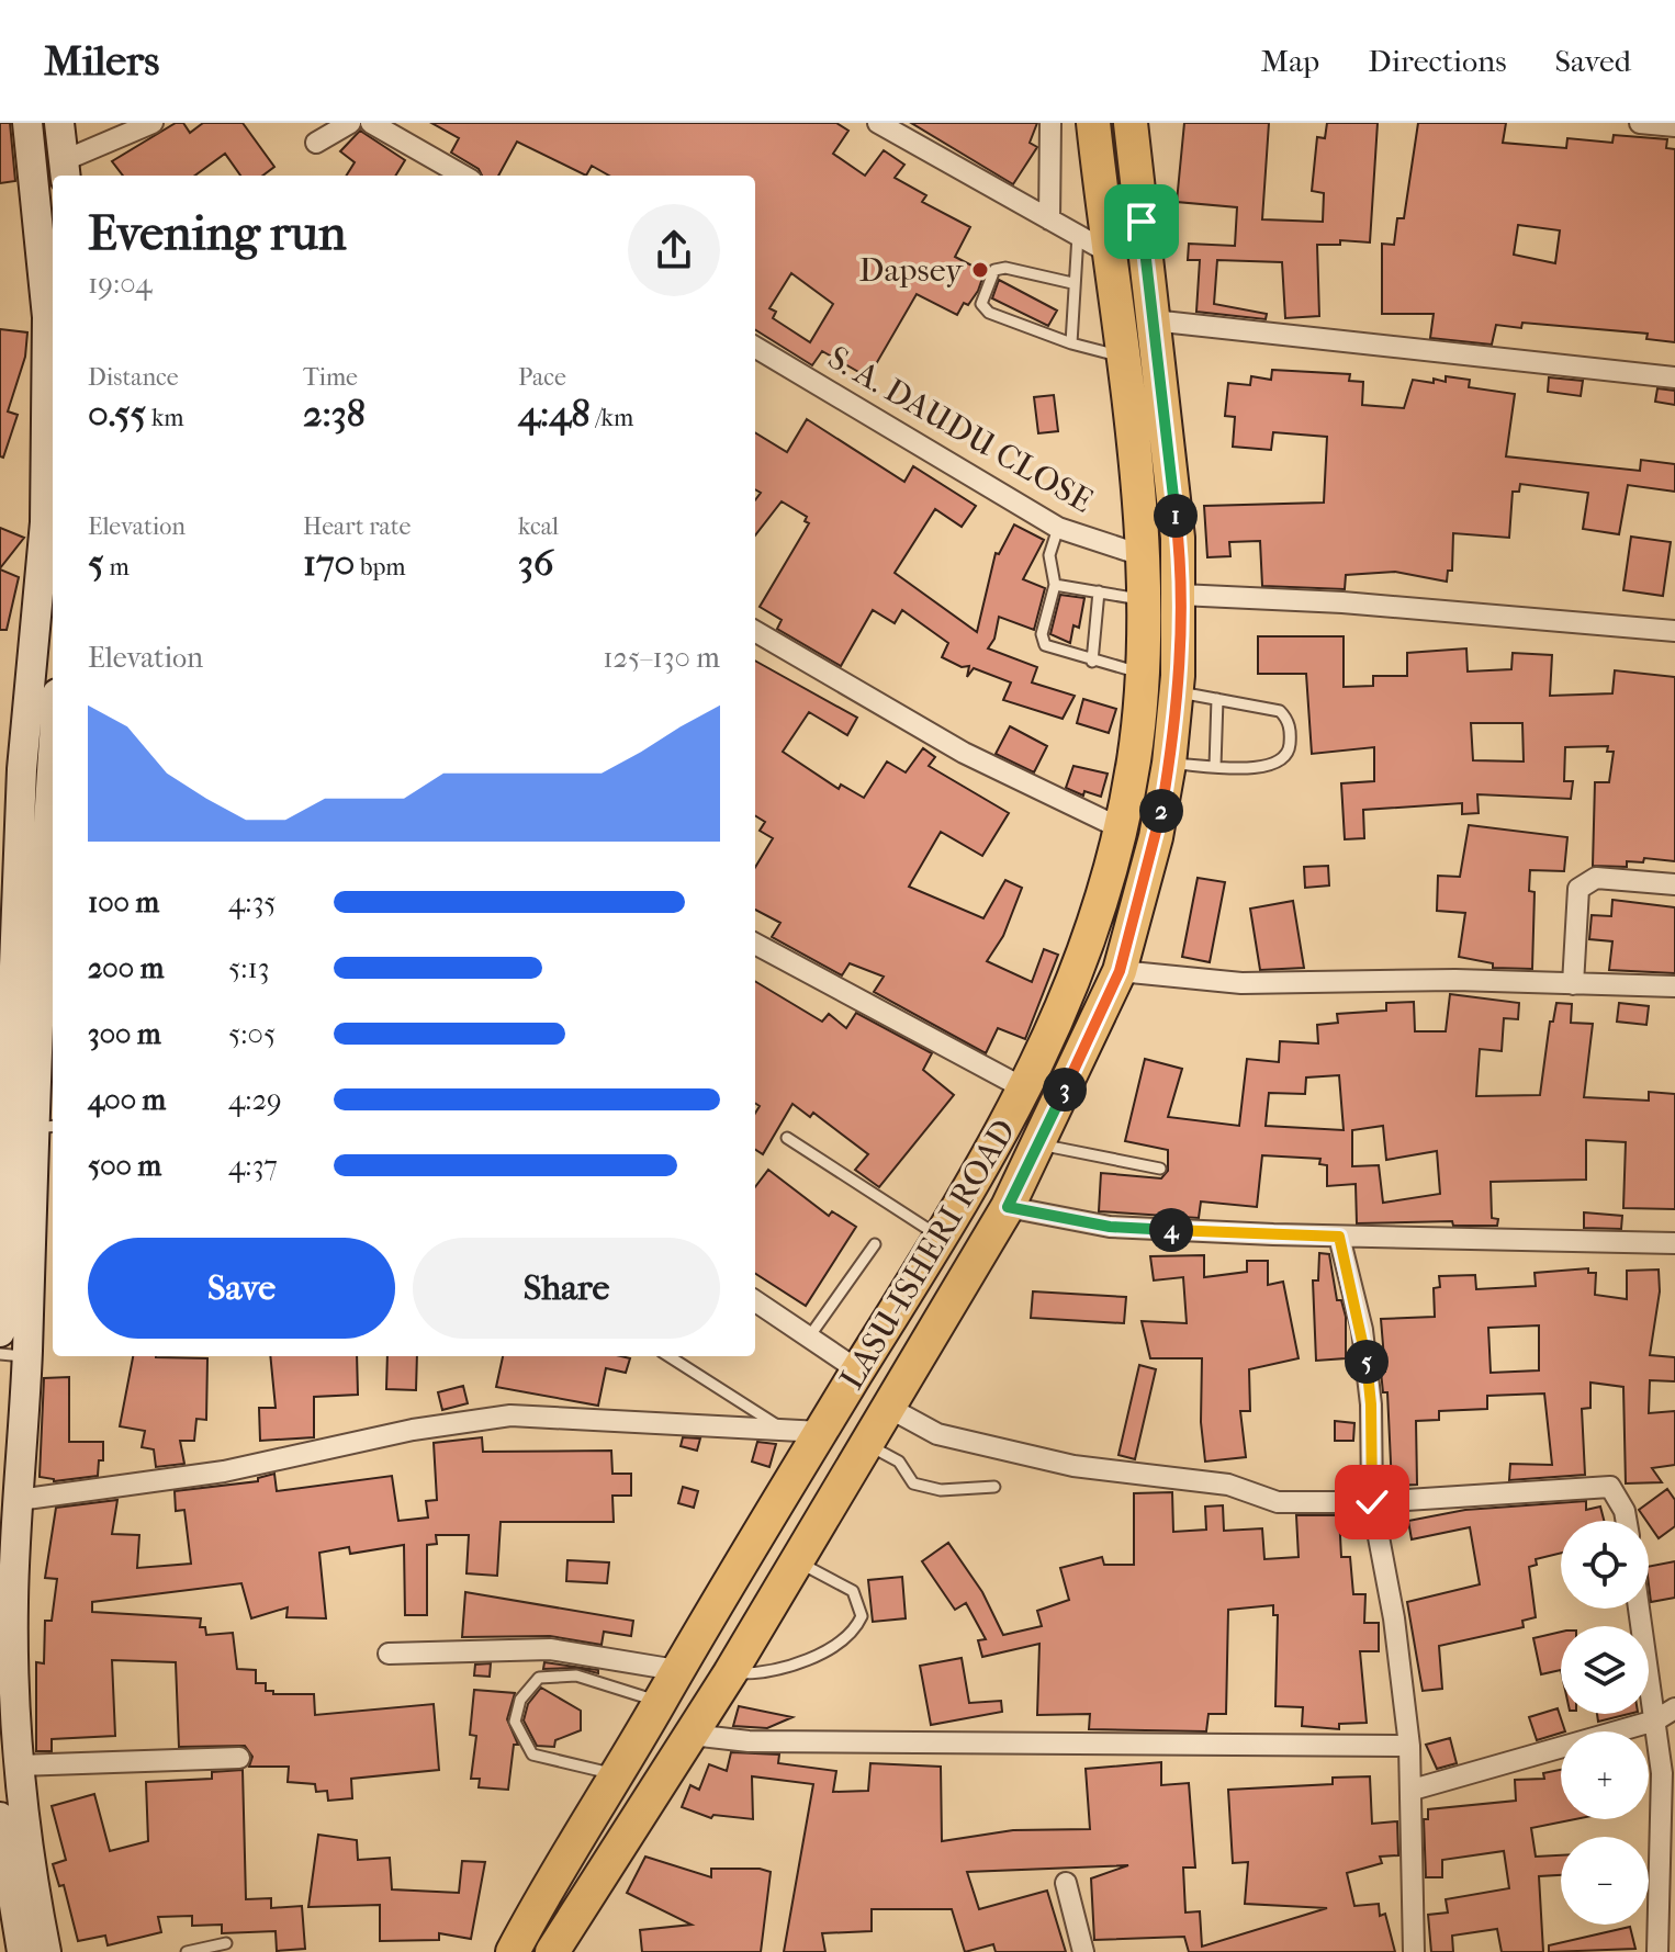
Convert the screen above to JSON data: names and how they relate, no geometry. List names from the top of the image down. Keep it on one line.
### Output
{"streets":{"main road":["LASU-ISHERI ROAD"],"street":["S. A. DAUDU CLOSE"]},"crossings":[["S. A. DAUDU CLOSE","LASU-ISHERI ROAD"]],"places":["Dapsey"],"page":{"header":"Milers","nav":["Map","Directions","Saved"],"heading":["Evening run","19:04"],"stats":[["Distance","0.55 km"],["Time","2:38"],["Pace","4:48 /km"],["Elevation","5 m"],["Heart rate","170 bpm"],["kcal","36"]],"pins":["1","2","3","4","5"],"chart":["Elevation","125–130 m"],"list":[{"name":"100 m","note":"4:35"},{"name":"200 m","note":"5:13"},{"name":"300 m","note":"5:05"},{"name":"400 m","note":"4:29"},{"name":"500 m","note":"4:37"}],"buttons":["Save","Share"],"map_buttons":["+","−"]}}
